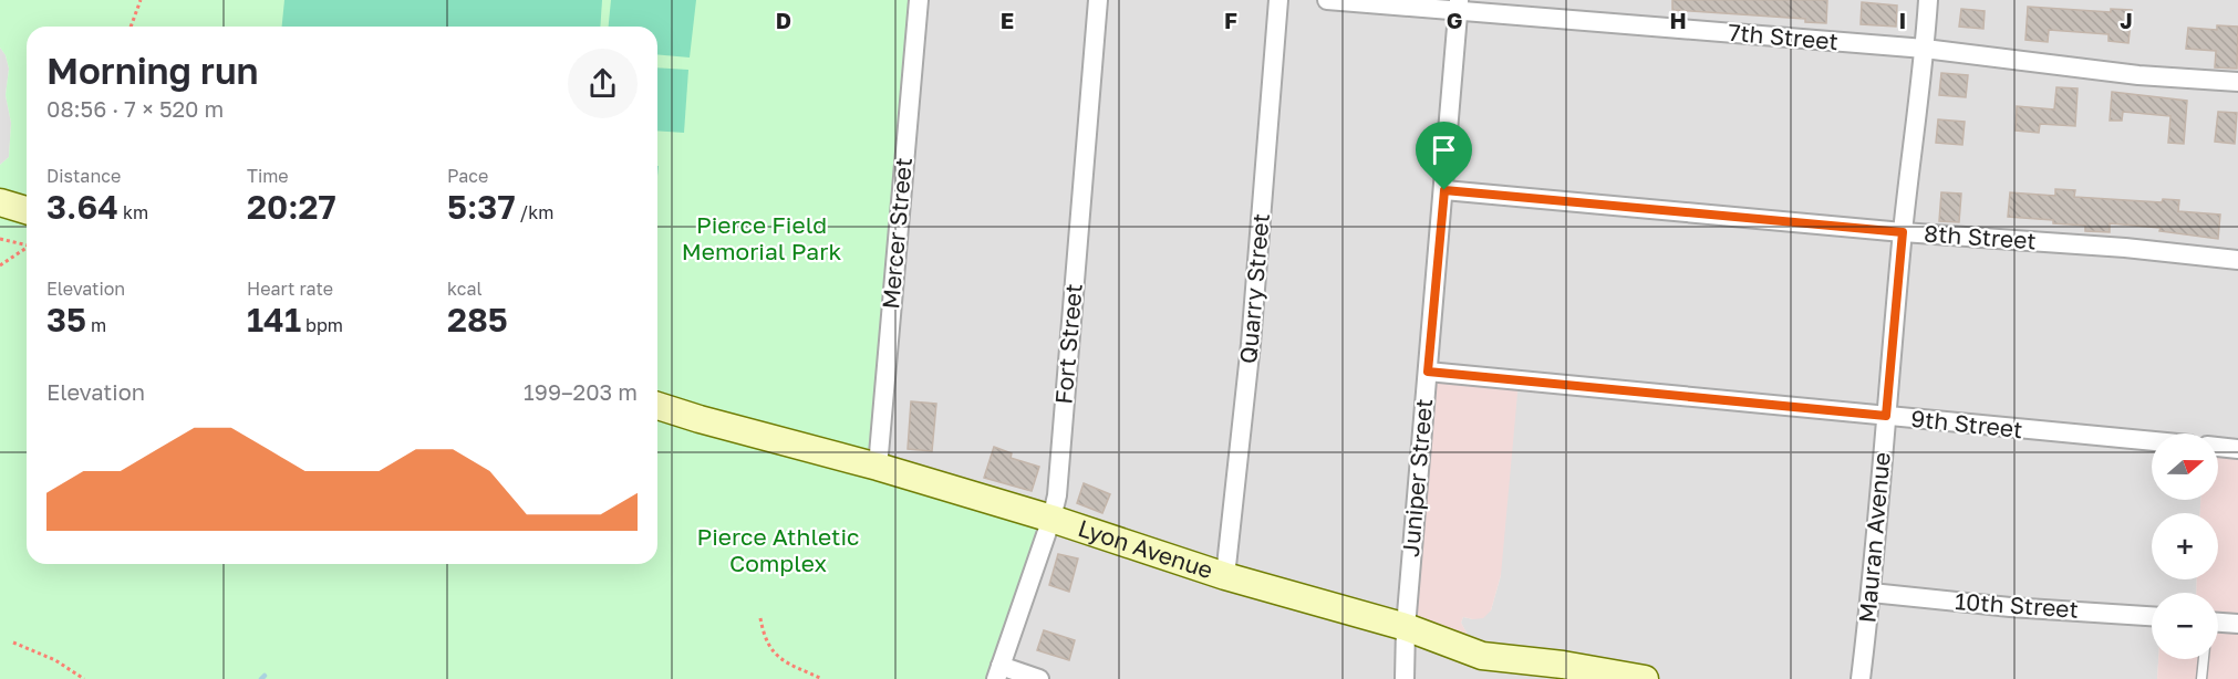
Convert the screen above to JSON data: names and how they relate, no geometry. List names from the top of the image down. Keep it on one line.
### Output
{"streets":{"street":["7th Street","Mercer Street","8th Street","Quarry Street","Fort Street","9th Street","Juniper Street","Mauran Avenue","Lyon Avenue","10th Street"]},"crossings":[["7th Street","Juniper Street"],["7th Street","Mauran Avenue"],["Mercer Street","Lyon Avenue"],["8th Street","Juniper Street"],["8th Street","Mauran Avenue"],["Quarry Street","Lyon Avenue"],["Fort Street","Lyon Avenue"],["9th Street","Juniper Street"],["9th Street","Mauran Avenue"],["Juniper Street","Lyon Avenue"],["Mauran Avenue","10th Street"]],"parks":["Pierce Field Memorial Park","Pierce Athletic Complex"],"north":"right","page":{"heading":["Morning run","08:56 · 7 × 520 m"],"stats":[["Distance","3.64 km"],["Time","20:27"],["Pace","5:37 /km"],["Elevation","35 m"],["Heart rate","141 bpm"],["kcal","285"]],"chart":["Elevation","199–203 m"],"map_buttons":["+","−"]},"grid":{"columns":["D","E","F","G","H","I","J"]}}
